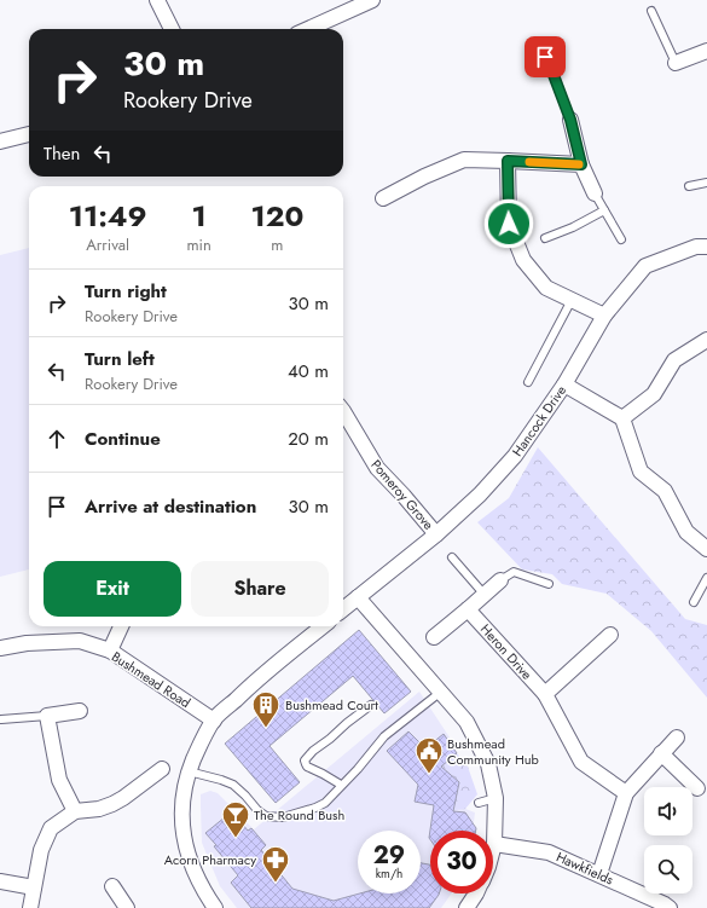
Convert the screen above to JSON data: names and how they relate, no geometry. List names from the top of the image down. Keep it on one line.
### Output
{"streets":{"street":["Hancock Drive","Pomeroy Grove","Heron Drive","Bushmead Road","Hawkfields"]},"crossings":[["Hancock Drive","Pomeroy Grove"]],"places":{"building":["Bushmead Court"],"public building":["Bushmead Community Hub"],"bar":["The Round Bush"],"pharmacy":["Acorn Pharmacy"]},"page":{"turn":["30 m","Rookery Drive"],"then":"Then","eta":["11:49","Arrival","1","min","120","m"],"list":[{"name":"Turn right","note":"Rookery Drive","value":"30 m"},{"name":"Turn left","note":"Rookery Drive","value":"40 m"},{"name":"Continue","value":"20 m"},{"name":"Arrive at destination","value":"30 m"}],"buttons":["Exit","Share"],"speed":"29 km/h","limit":"30"}}
